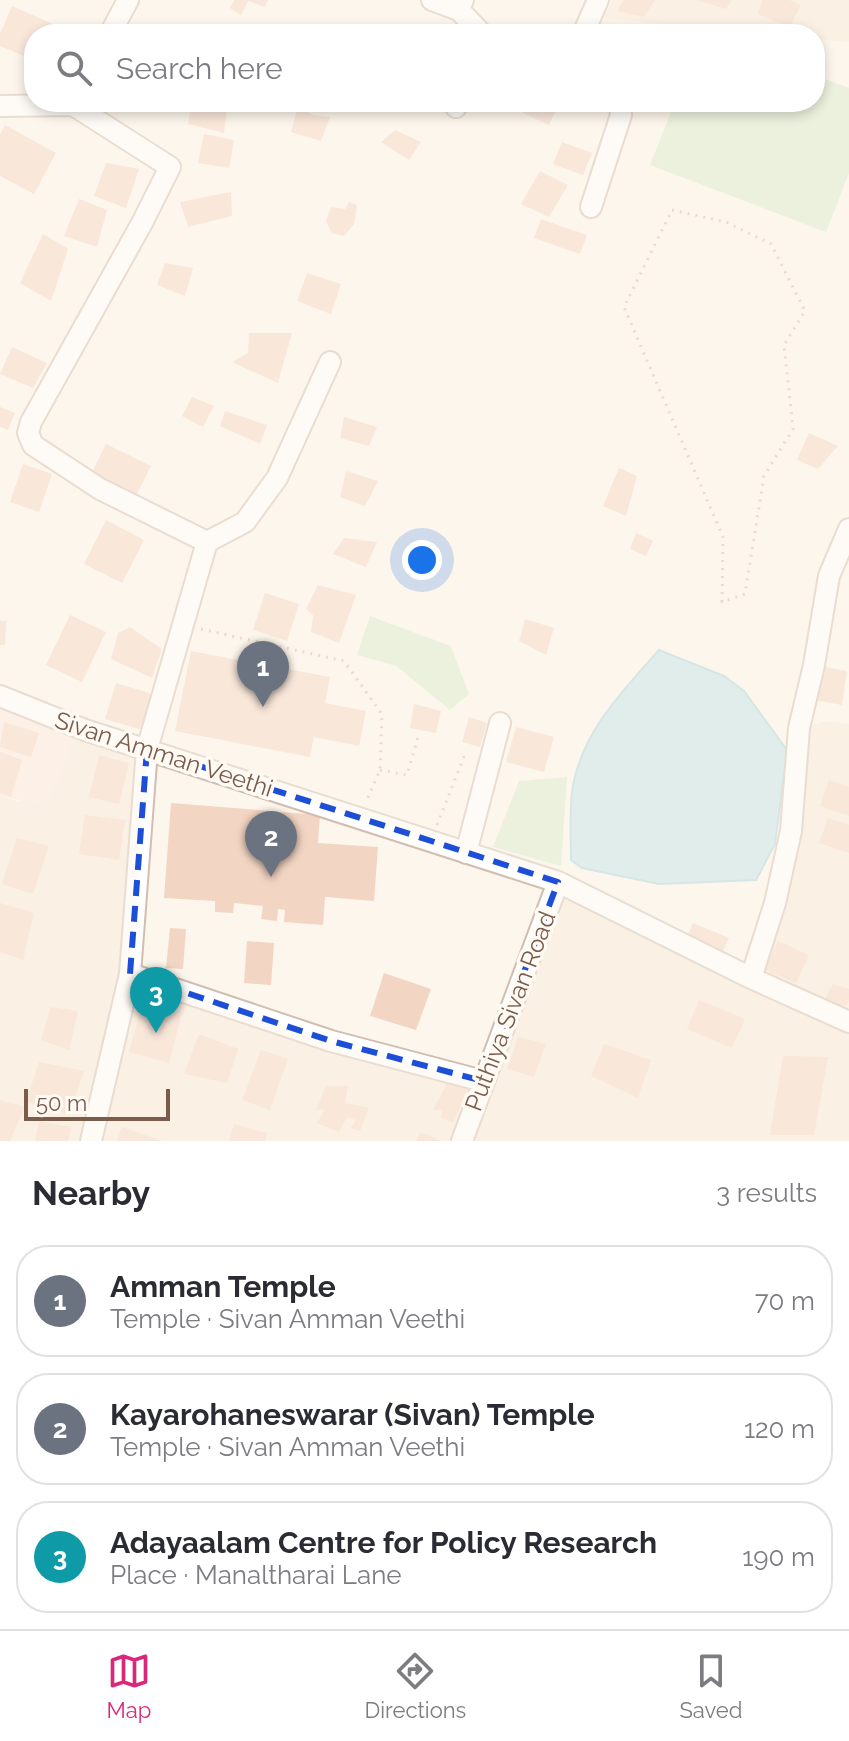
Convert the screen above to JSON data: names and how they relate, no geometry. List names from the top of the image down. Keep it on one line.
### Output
{"streets":{"street":["Sivan Amman Veethi","Puthiya Sivan Road"]},"crossings":[["Sivan Amman Veethi","Puthiya Sivan Road"]],"scale_bar":"50 m","page":{"search":"Search here","pins":["1","2","3"],"scale":"50 m","heading":["Nearby","3 results"],"list":[{"mark":"1","name":"Amman Temple","note":"Temple · Sivan Amman Veethi","value":"70 m"},{"mark":"2","name":"Kayarohaneswarar (Sivan) Temple","note":"Temple · Sivan Amman Veethi","value":"120 m"},{"mark":"3","name":"Adayaalam Centre for Policy Research","note":"Place · Manaltharai Lane","value":"190 m"}],"nav":["Map","Directions","Saved"]}}
